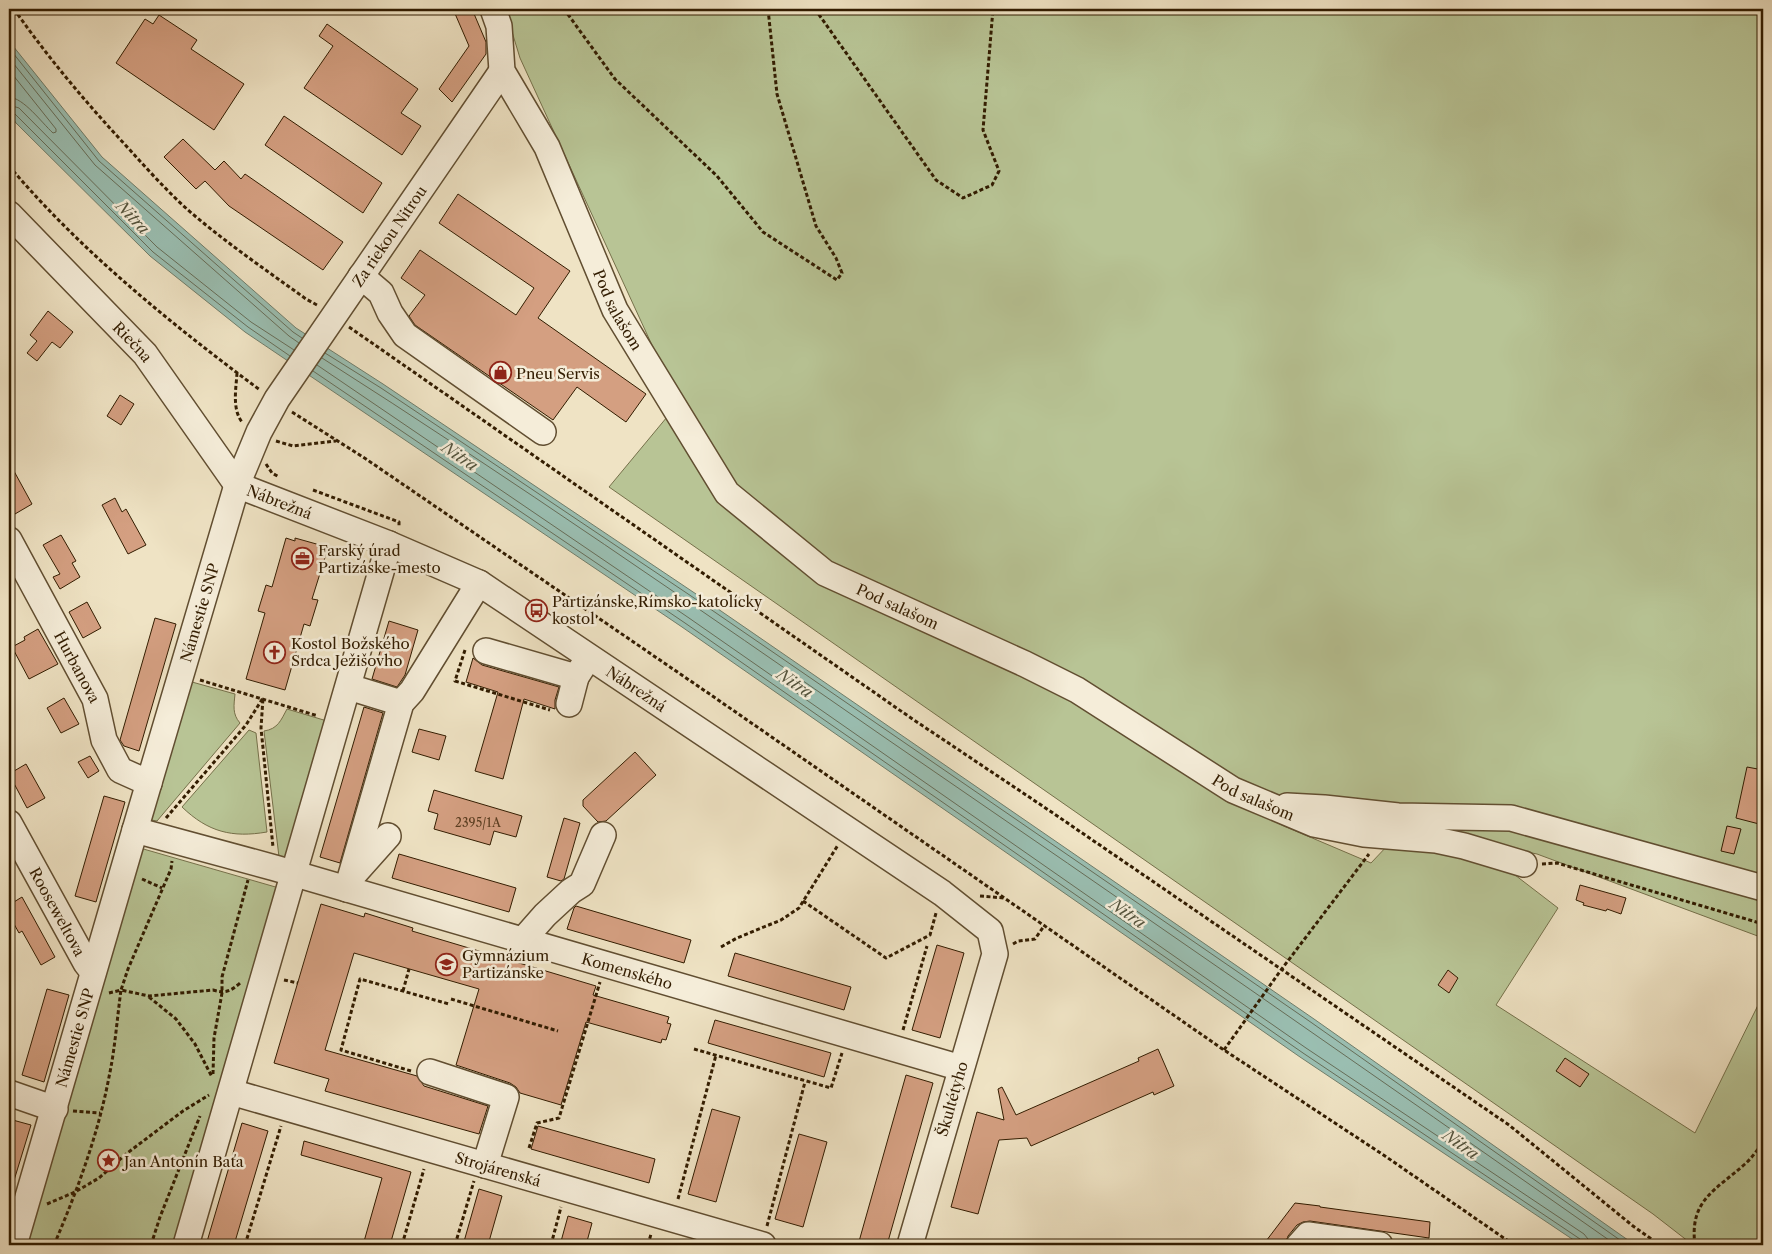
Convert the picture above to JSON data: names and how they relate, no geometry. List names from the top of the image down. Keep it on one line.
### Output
{"streets":{"street":["Za riekou Nitrou","Pod salašom","Riečna","Nábrežná","Námestie SNP","Hurbanova","Rooseweltova","Komenského","Škultétyho","Strojárenská"]},"crossings":[["Za riekou Nitrou","Pod salašom"],["Za riekou Nitrou","Námestie SNP"],["Riečna","Nábrežná"],["Riečna","Námestie SNP"],["Nábrežná","Námestie SNP"],["Nábrežná","Škultétyho"],["Námestie SNP","Hurbanova"],["Námestie SNP","Rooseweltova"],["Komenského","Škultétyho"]],"water":["Nitra"],"places":{"shop":["Pneu Servis"],"office":["Farský úrad Partizáske-mesto"],"bus stop":["Partizánske,Rímsko-katolícky kostol"],"church":["Kostol Božského Srdca Ježišovho"],"school or university":["Gymnázium Partizánske"],"place":["Jan Antonín Baťa"]},"house_numbers":["2395/1A"]}
